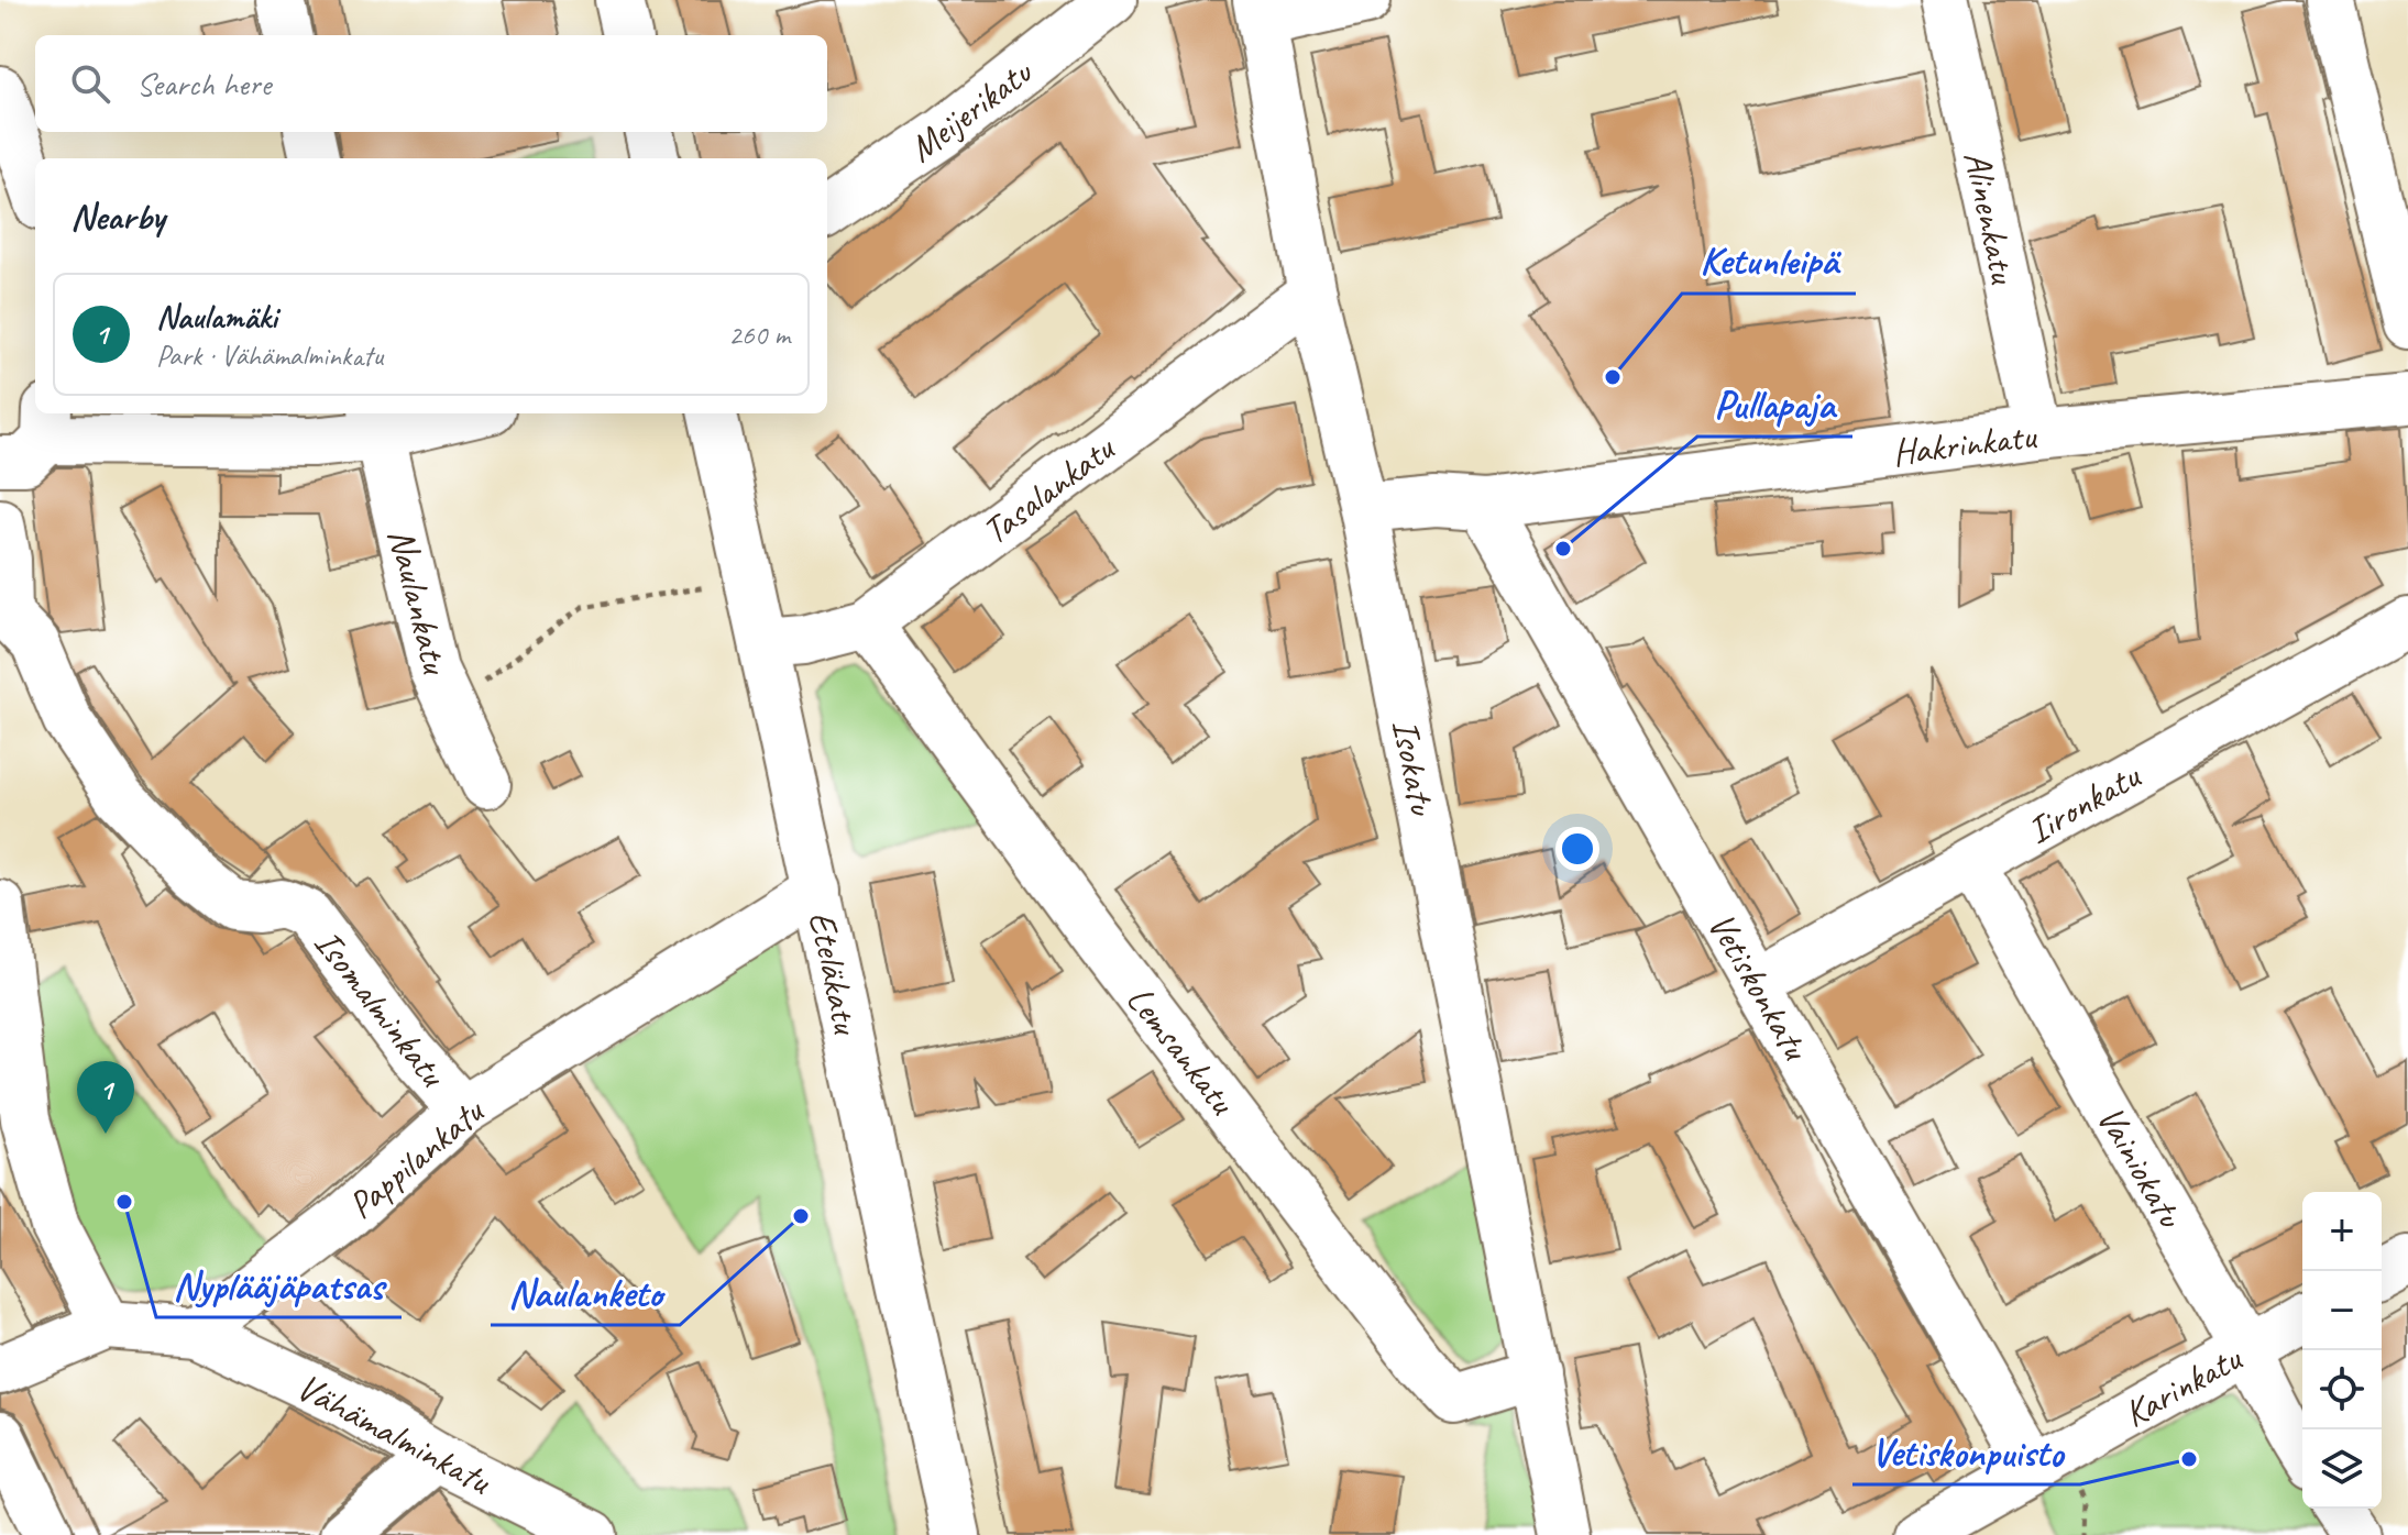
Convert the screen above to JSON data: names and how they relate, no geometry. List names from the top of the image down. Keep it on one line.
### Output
{"streets":{"street":["Meijerikatu","Alinenkatu","Hakrinkatu","Tasalankatu","Naulankatu","Isokatu","Iironkatu","Eteläkatu","Vetiskonkatu","Isomalminkatu","Lemsankatu","Pappilankatu","Vainiokatu","Karinkatu","Vähämalminkatu"]},"crossings":[["Alinenkatu","Hakrinkatu"],["Hakrinkatu","Isokatu"],["Hakrinkatu","Vetiskonkatu"],["Tasalankatu","Isokatu"],["Tasalankatu","Eteläkatu"],["Tasalankatu","Lemsankatu"],["Isokatu","Lemsankatu"],["Iironkatu","Vetiskonkatu"],["Iironkatu","Vainiokatu"],["Eteläkatu","Pappilankatu"],["Vetiskonkatu","Karinkatu"],["Isomalminkatu","Pappilankatu"],["Pappilankatu","Vähämalminkatu"],["Vainiokatu","Karinkatu"]],"places":["Ketunleipä","Pullapaja","Nyplääjäpatsas","Naulanketo","Vetiskonpuisto"],"page":{"search":"Search here","heading":"Nearby","list":[{"mark":"1","name":"Naulamäki","note":"Park · Vähämalminkatu","value":"260 m"}],"pins":"1","map_buttons":["+","−"]}}
